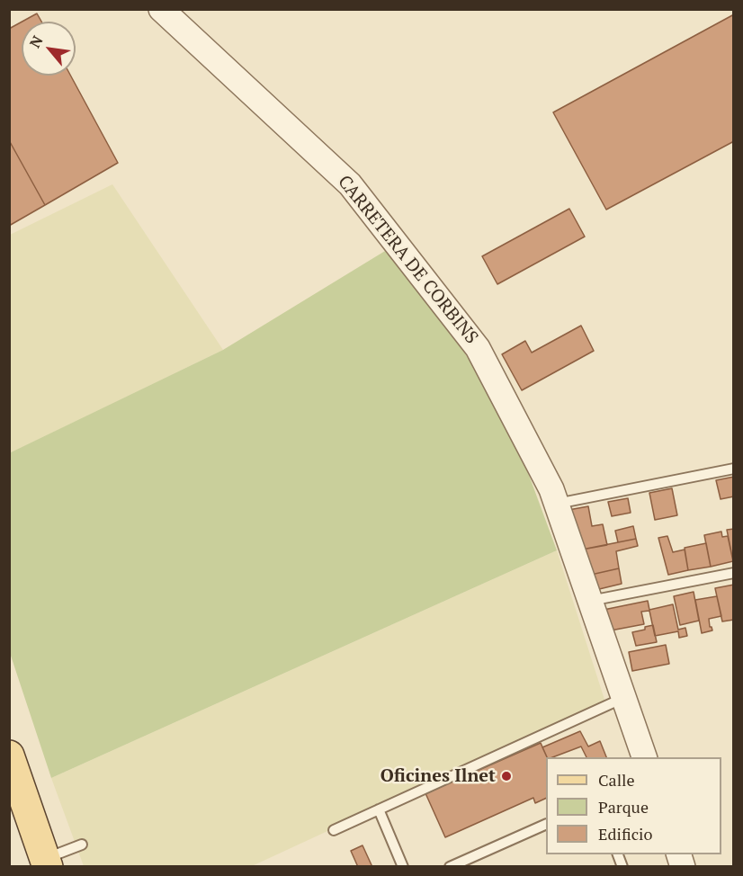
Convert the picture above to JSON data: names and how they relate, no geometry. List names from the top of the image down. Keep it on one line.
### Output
{"streets":{"street":["CARRETERA DE CORBINS"]},"places":["Oficines Ilnet"],"legend":["Calle","Parque","Edificio"],"north":"top left"}
